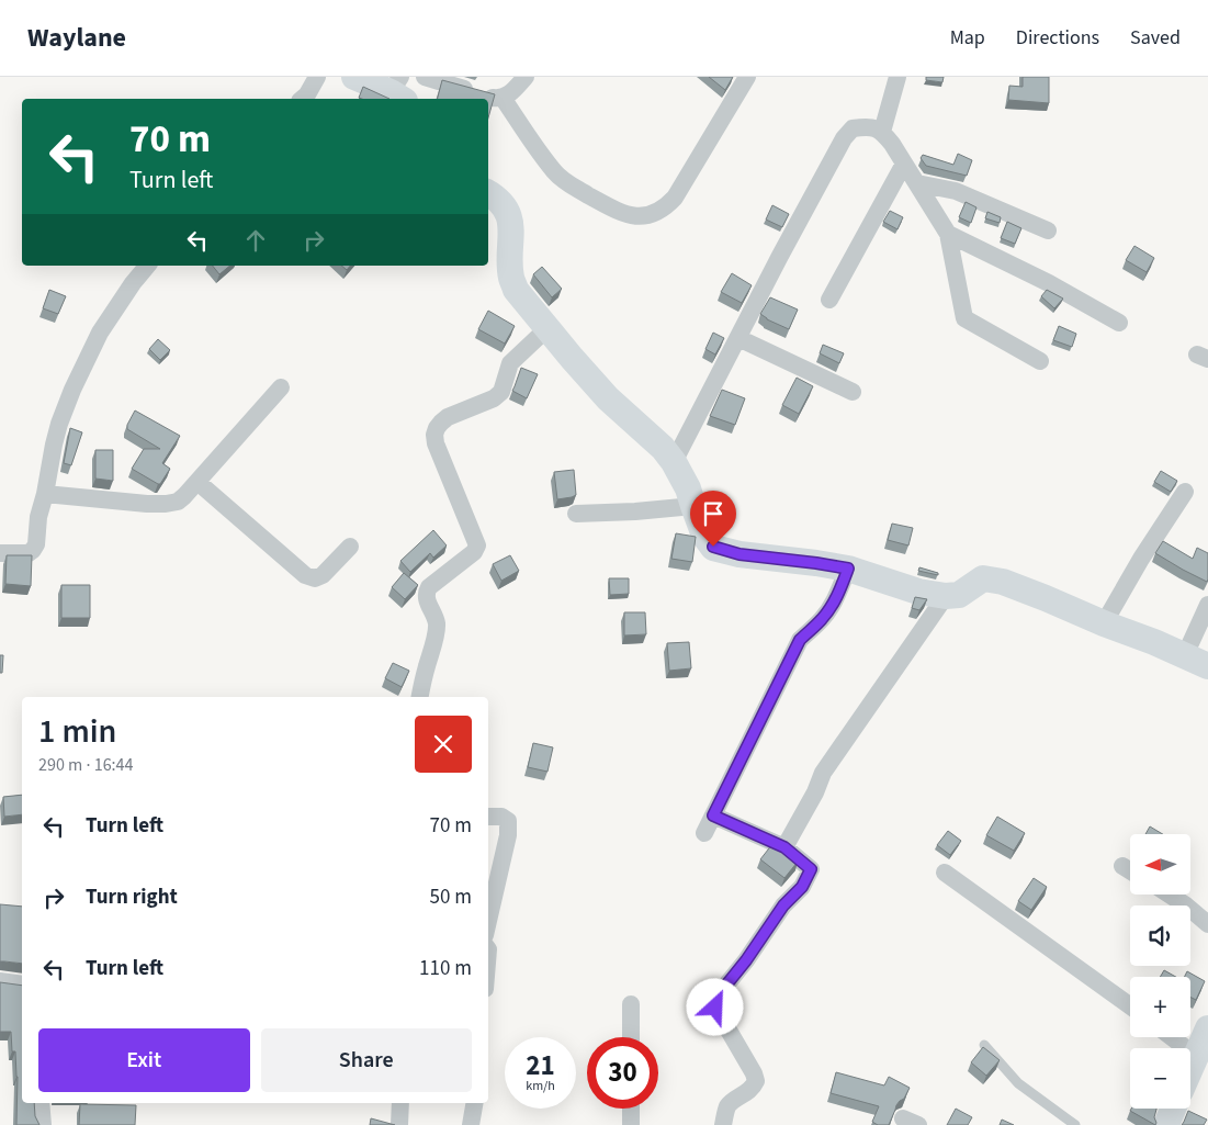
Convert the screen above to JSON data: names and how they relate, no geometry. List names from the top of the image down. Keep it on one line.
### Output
{"north":"left","page":{"header":"Waylane","nav":["Map","Directions","Saved"],"turn":["70 m","Turn left"],"heading":["1 min","290 m · 16:44"],"list":[{"name":"Turn left","value":"70 m"},{"name":"Turn right","value":"50 m"},{"name":"Turn left","value":"110 m"}],"map_buttons":["+","−"],"buttons":["Exit","Share"],"speed":"21 km/h","limit":"30"}}
